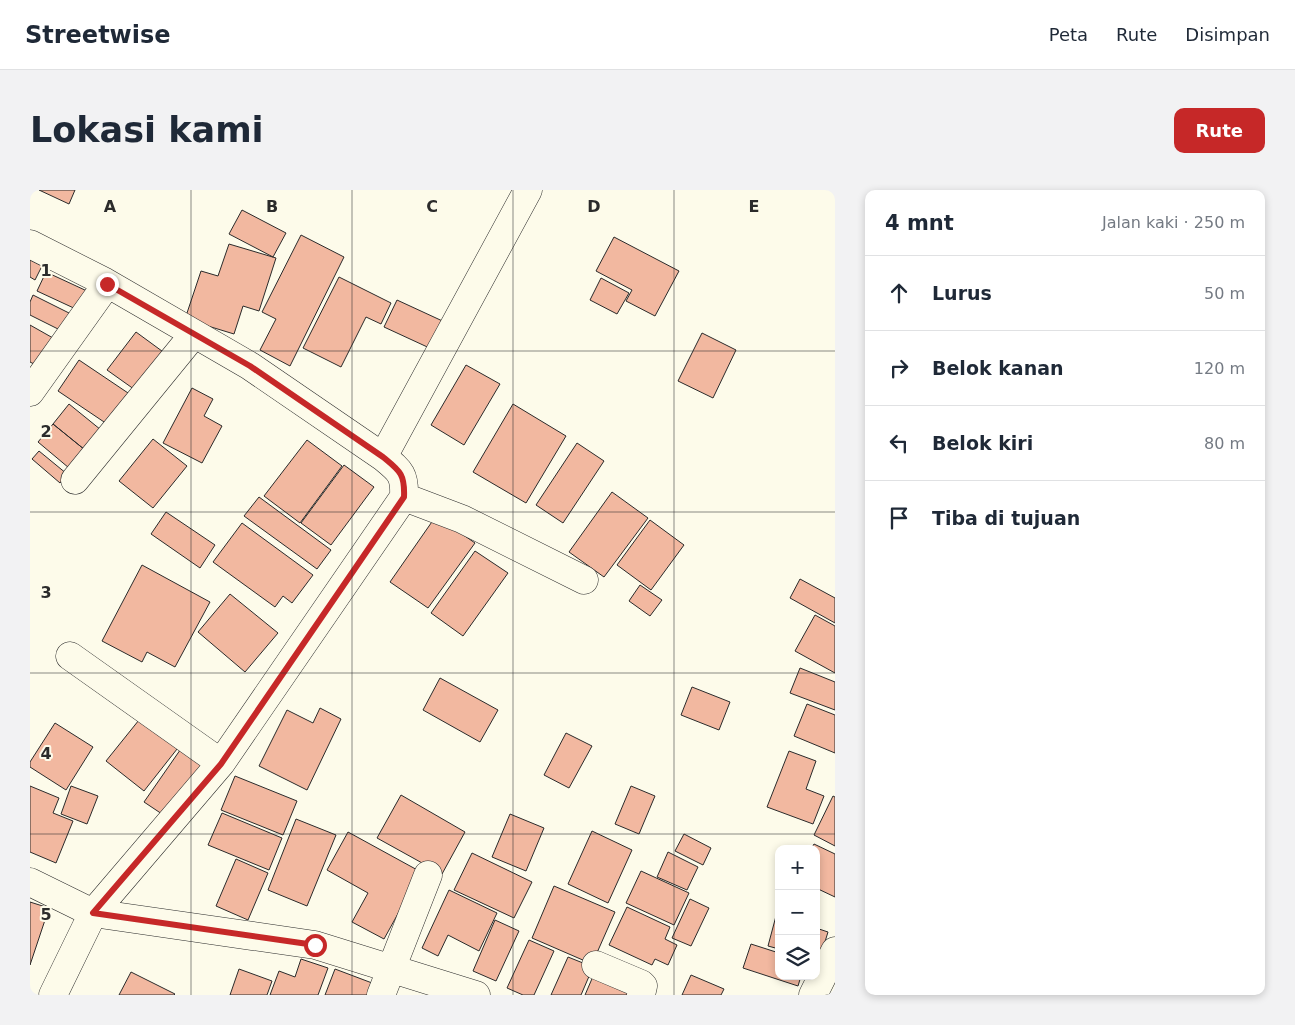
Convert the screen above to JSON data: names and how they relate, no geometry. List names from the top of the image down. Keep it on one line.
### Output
{"page":{"header":"Streetwise","nav":["Peta","Rute","Disimpan"],"buttons":"Rute","title":"Lokasi kami","heading":["4 mnt","Jalan kaki · 250 m"],"list":[["Lurus","50 m"],["Belok kanan","120 m"],["Belok kiri","80 m"],"Tiba di tujuan"],"map_buttons":["+","−"]},"grid":{"columns":["A","B","C","D","E"],"rows":["1","2","3","4","5"]}}
